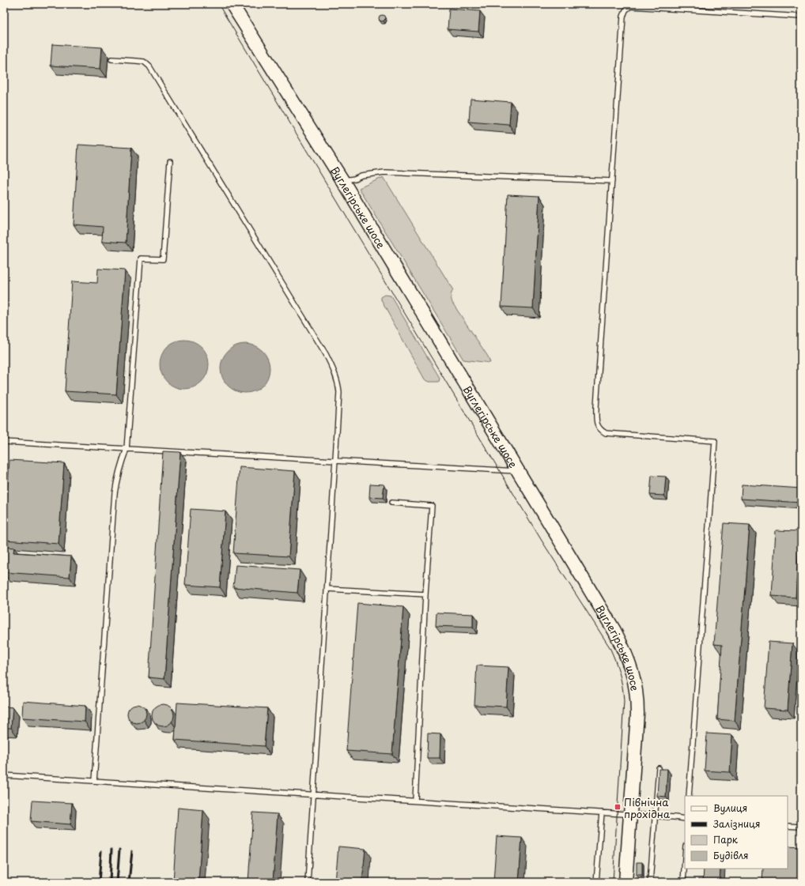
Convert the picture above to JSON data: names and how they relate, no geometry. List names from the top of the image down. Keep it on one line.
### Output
{"streets":{"street":["Вуглегірське шосе"]},"places":{"transit":["Північна прохідна"]},"legend":["Вулиця","Залізниця","Парк","Будівля"]}
